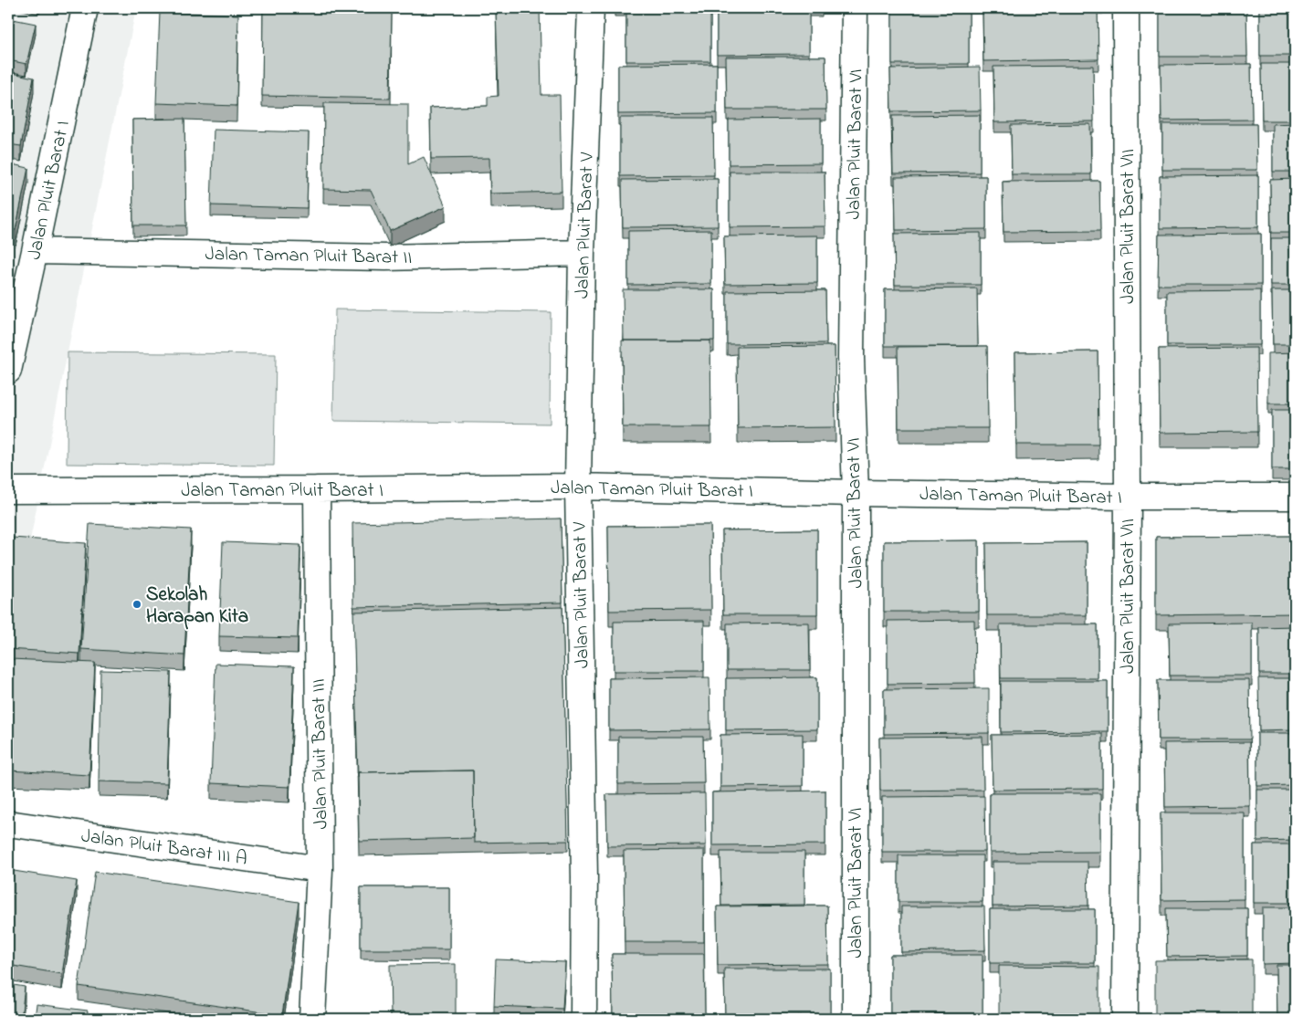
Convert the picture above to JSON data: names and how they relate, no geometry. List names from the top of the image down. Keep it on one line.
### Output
{"streets":{"street":["Jalan Pluit Barat VI","Jalan Pluit Barat I","Jalan Pluit Barat V","Jalan Pluit Barat VII","Jalan Taman Pluit Barat II","Jalan Taman Pluit Barat I","Jalan Pluit Barat III","Jalan Pluit Barat III A"]},"crossings":[["Jalan Pluit Barat VI","Jalan Taman Pluit Barat I"],["Jalan Pluit Barat I","Jalan Taman Pluit Barat II"],["Jalan Pluit Barat V","Jalan Taman Pluit Barat II"],["Jalan Pluit Barat V","Jalan Taman Pluit Barat I"],["Jalan Pluit Barat VII","Jalan Taman Pluit Barat I"],["Jalan Taman Pluit Barat I","Jalan Pluit Barat III"],["Jalan Pluit Barat III","Jalan Pluit Barat III A"]],"places":["Sekolah Harapan Kita"]}
